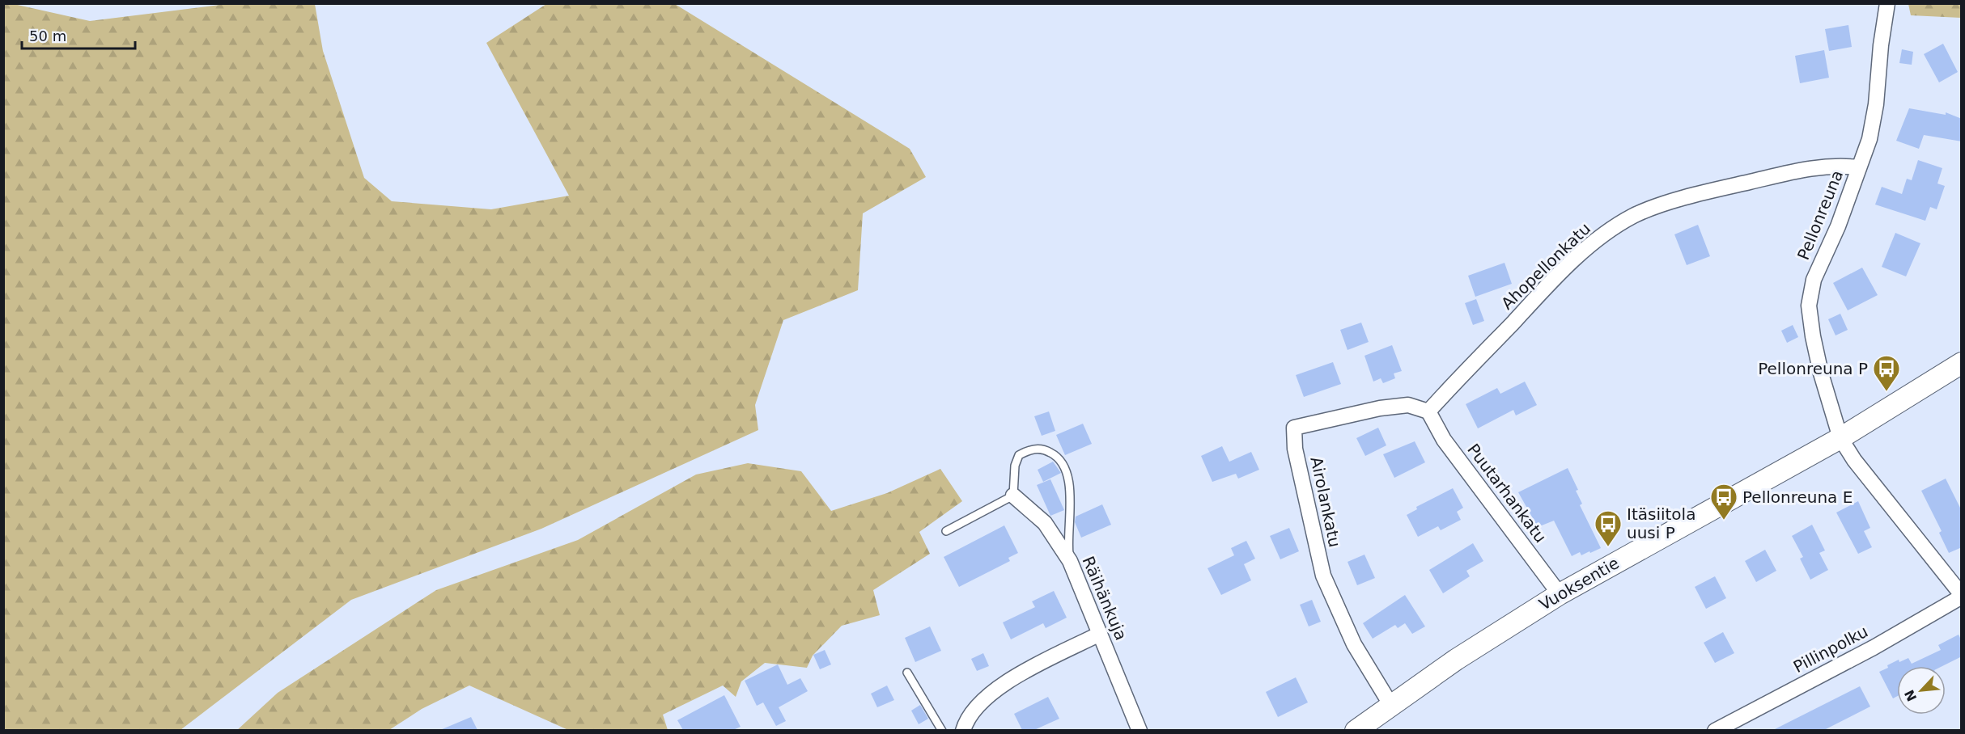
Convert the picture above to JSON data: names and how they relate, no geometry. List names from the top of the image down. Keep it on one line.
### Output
{"streets":{"street":["Pellonreuna","Ahopellonkatu","Puutarhankatu","Airolankatu","Vuoksentie","Räihänkuja","Pillinpolku"]},"crossings":[["Pellonreuna","Ahopellonkatu"],["Pellonreuna","Vuoksentie"],["Pellonreuna","Pillinpolku"],["Ahopellonkatu","Puutarhankatu"],["Ahopellonkatu","Airolankatu"],["Puutarhankatu","Airolankatu"],["Puutarhankatu","Vuoksentie"],["Airolankatu","Vuoksentie"],["Vuoksentie","Pillinpolku"]],"places":{"bus stop":["Pellonreuna P","Pellonreuna E","Itäsiitola uusi P"]},"scale_bar":"50 m","north":"bottom left"}
